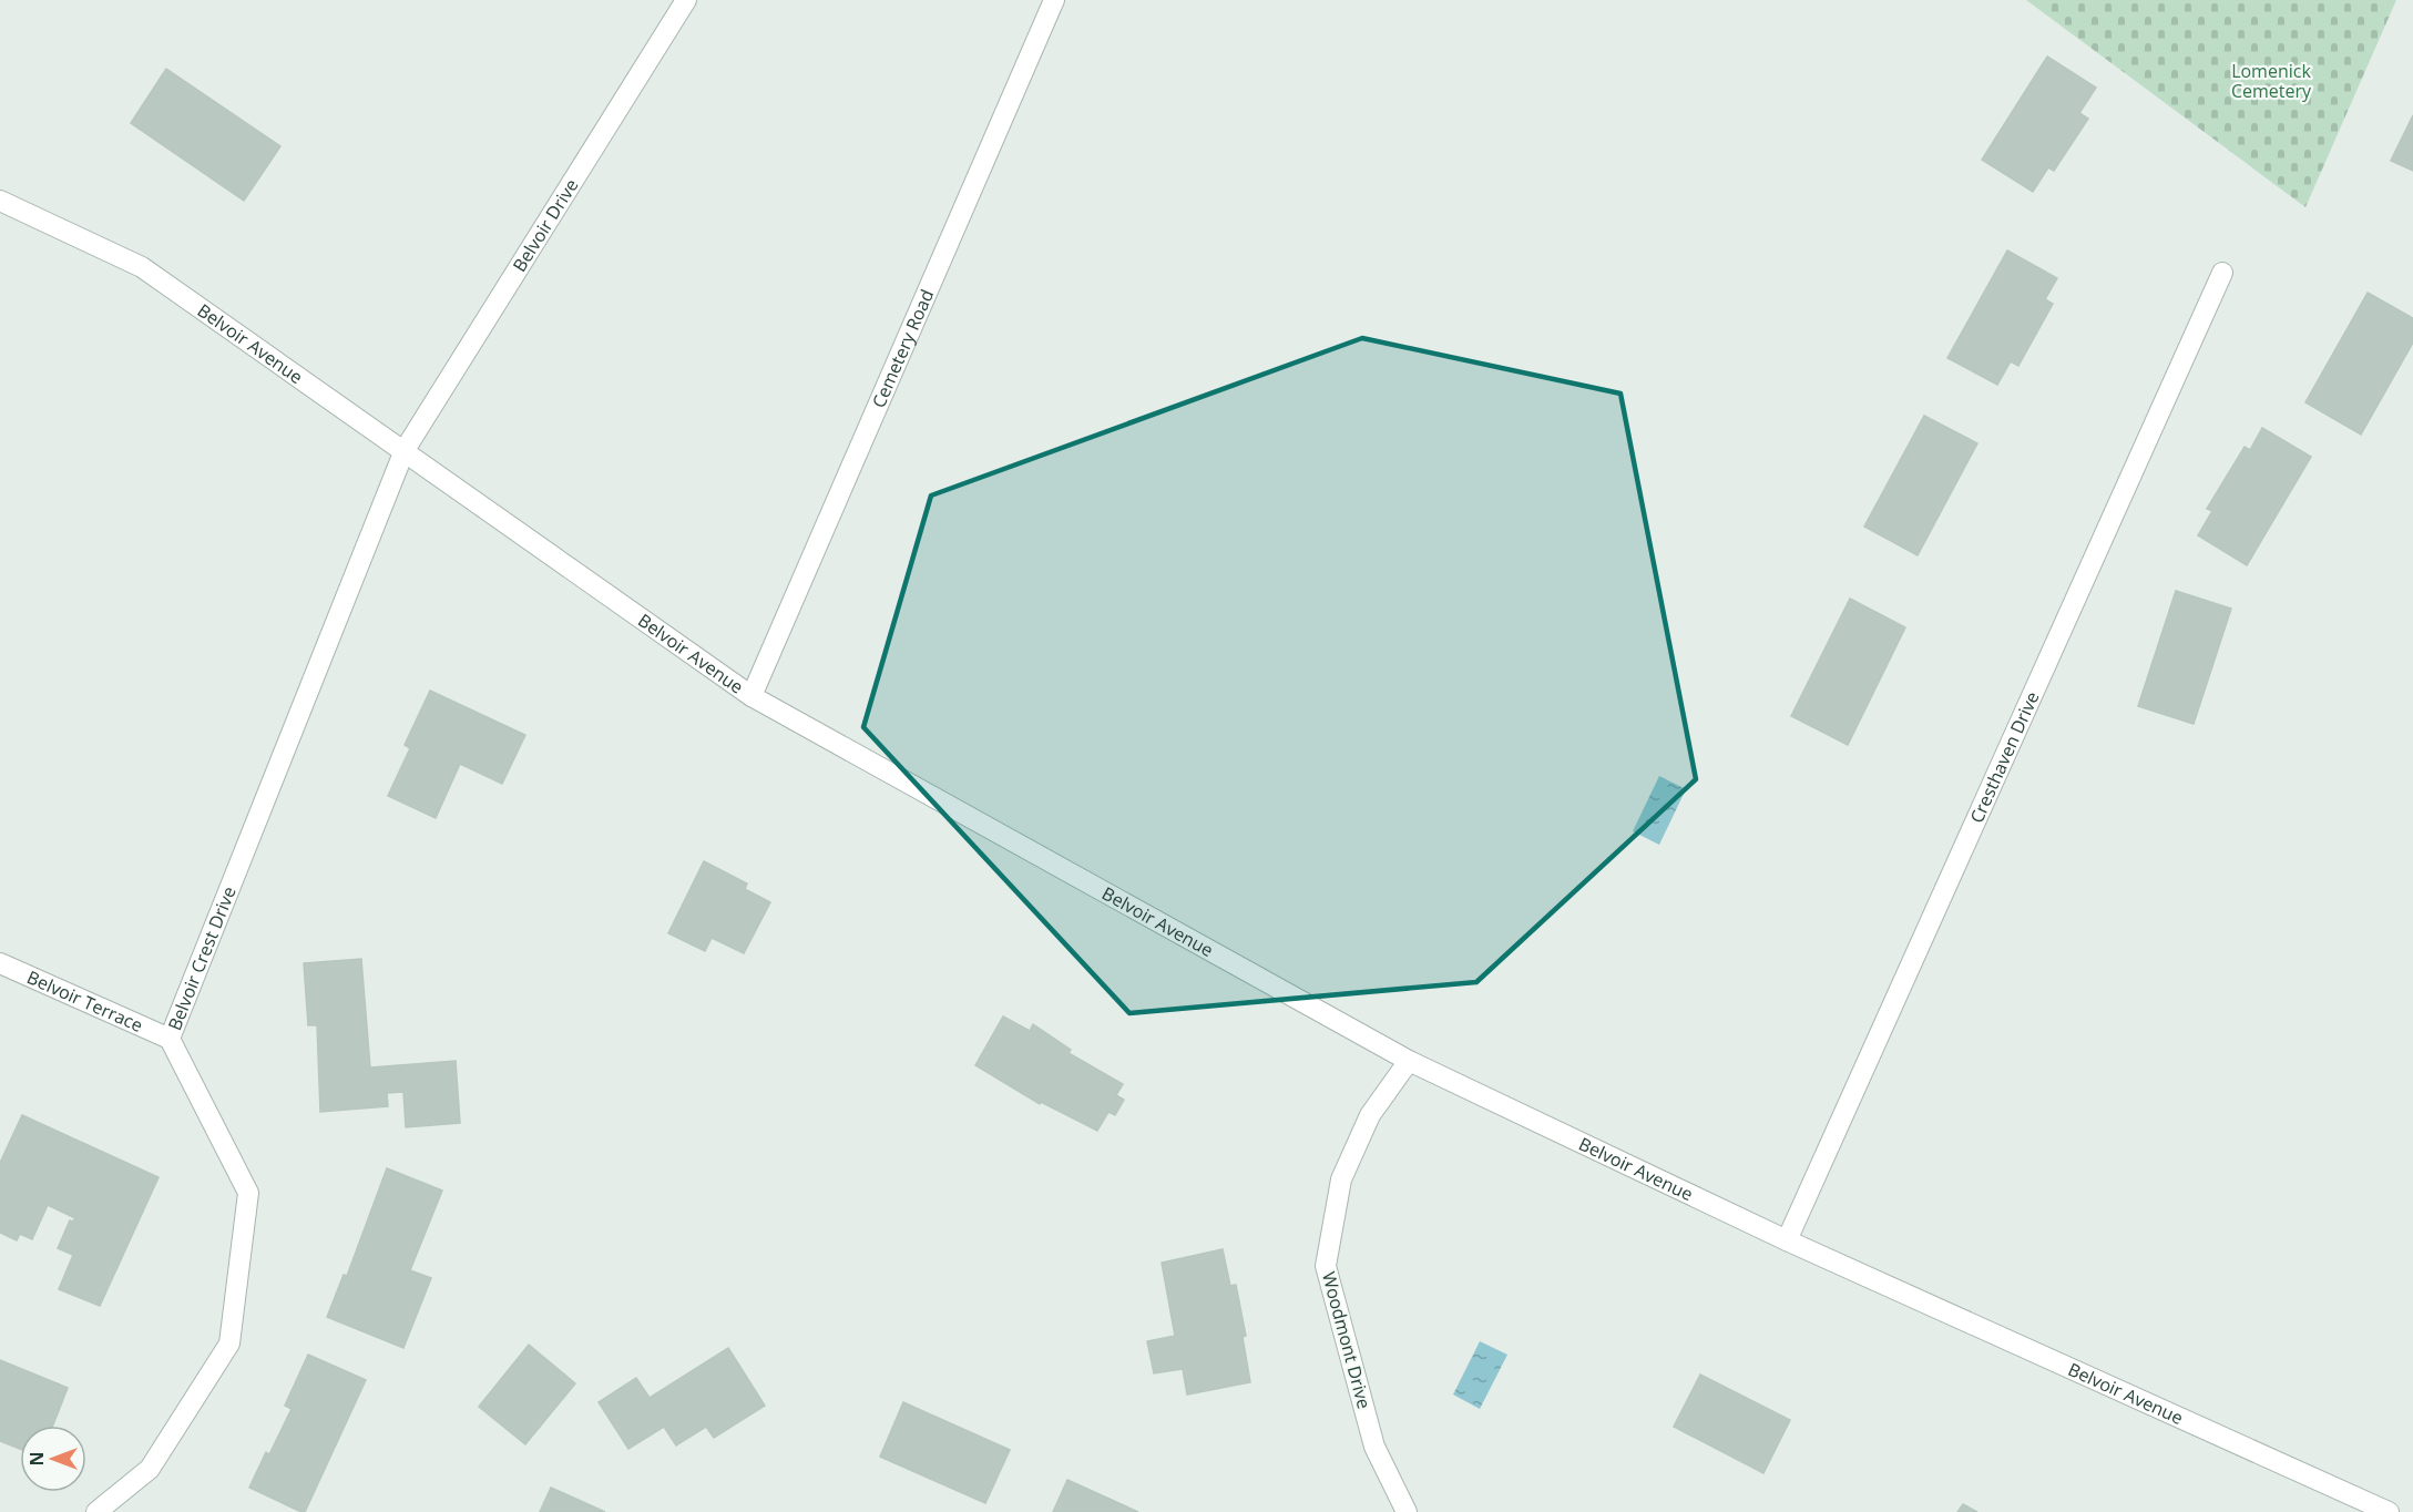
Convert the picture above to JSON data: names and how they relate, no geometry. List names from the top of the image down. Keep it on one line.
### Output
{"streets":{"street":["Belvoir Drive","Belvoir Avenue","Cemetery Road","Cresthaven Drive","Belvoir Crest Drive","Belvoir Terrace","Woodmont Drive"]},"crossings":[["Belvoir Drive","Belvoir Avenue"],["Belvoir Drive","Belvoir Crest Drive"],["Belvoir Avenue","Cemetery Road"],["Belvoir Avenue","Cresthaven Drive"],["Belvoir Avenue","Belvoir Crest Drive"],["Belvoir Avenue","Woodmont Drive"],["Belvoir Crest Drive","Belvoir Terrace"]],"parks":["Lomenick Cemetery"],"north":"left"}
